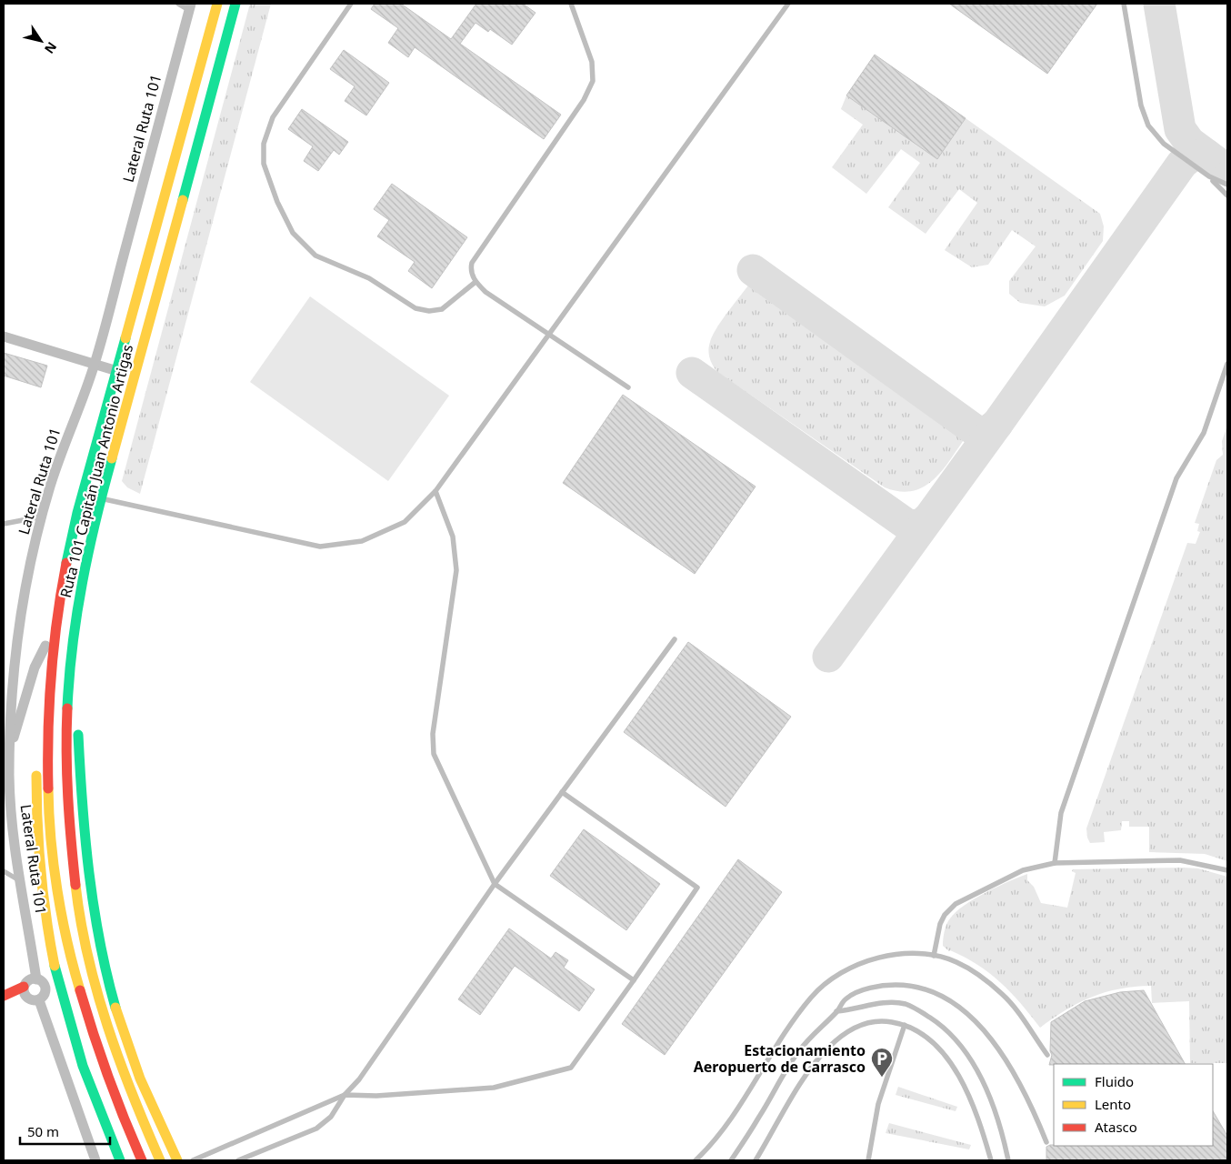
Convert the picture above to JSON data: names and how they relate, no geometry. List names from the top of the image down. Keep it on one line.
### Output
{"streets":{"main road":["Ruta 101 Capitán Juan Antonio Artigas"],"street":["Lateral Ruta 101"]},"places":{"parking":["Estacionamiento Aeropuerto de Carrasco"]},"legend":["Fluido","Lento","Atasco"],"scale_bar":"50 m","north":"bottom right"}
